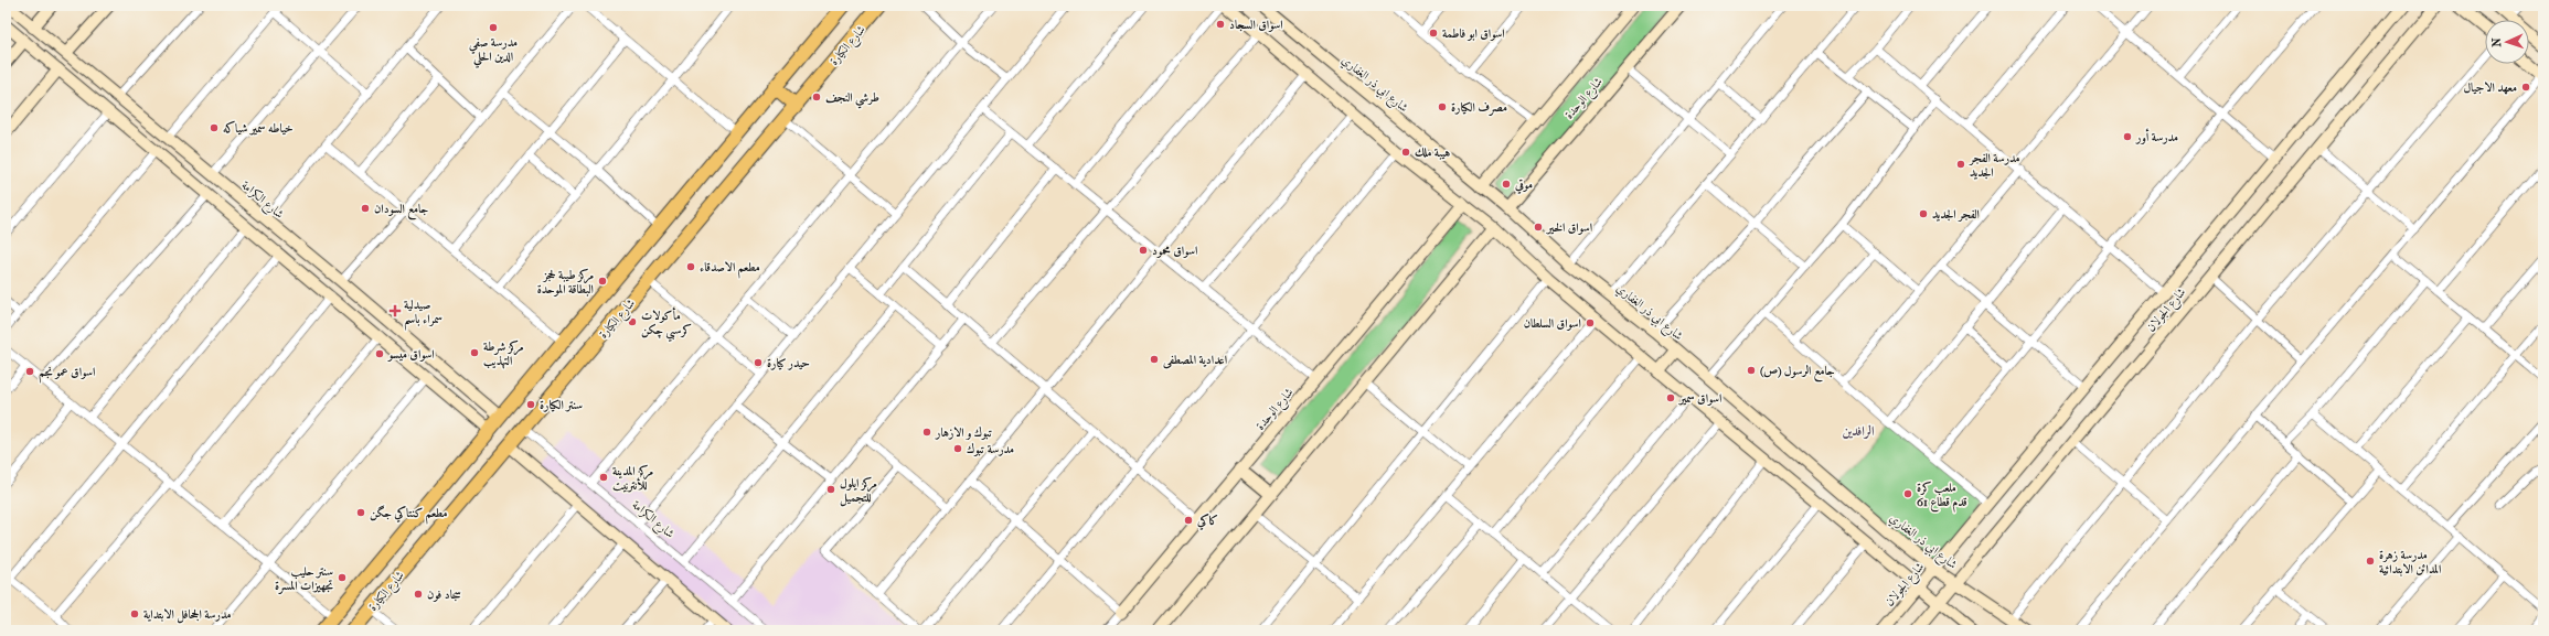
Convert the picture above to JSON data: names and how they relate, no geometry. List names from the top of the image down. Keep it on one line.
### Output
{"streets":{"main road":["شارع الكيارة"],"street":["شارع ابي ذر الغفاري","شارع الوحدة","شارع الكرامة","شارع الجولان"]},"crossings":[["شارع الكيارة","شارع الكرامة"],["شارع ابي ذر الغفاري","شارع الوحدة"],["شارع ابي ذر الغفاري","شارع الجولان"]],"districts":["الرافدين"],"places":{"other":["اسواق السجاد","مدرسة صفي الدين الحلي","اسواق ابو فاطمة","معهد الاجيال","طرشي النجف","مصرف الكيارة","خياطه سمير شياكه","مدرسة أور","هيبة ملك","مدرسة الفجر الجديد","موقي","جامع السودان","الفجر الجديد","اسواق الخير","اسواق محمود","مطعم الاصدقاء","مركز طيبة لحجز البطاقة الموحدة","مأكولات كرسبي چكن","اسواق السلطان","مركز شرطة التهذيب","اسواق ميسو","اعدادية المصطفى","حيدر كيارة","جامع الرسول (ص)","اسواق عمو نجم","اسواق سمير","سنتر الكيارة","تبوك و الازهار","مدرسة تبوك","مركز المدينة للأنترنيت","مركز ايلول للتجميل","ملعب كرة قدم قطاع 61","مطعم كنتاكي جگن","كاكي","مدرسة زهرة المدائن الابتدائية","سنتر حليب تجهيزات المسرة","سجاد فون","مدرسة الجحافل الابتداية"],"health":["صيدلية سمراء باسم"]},"north":"left"}
